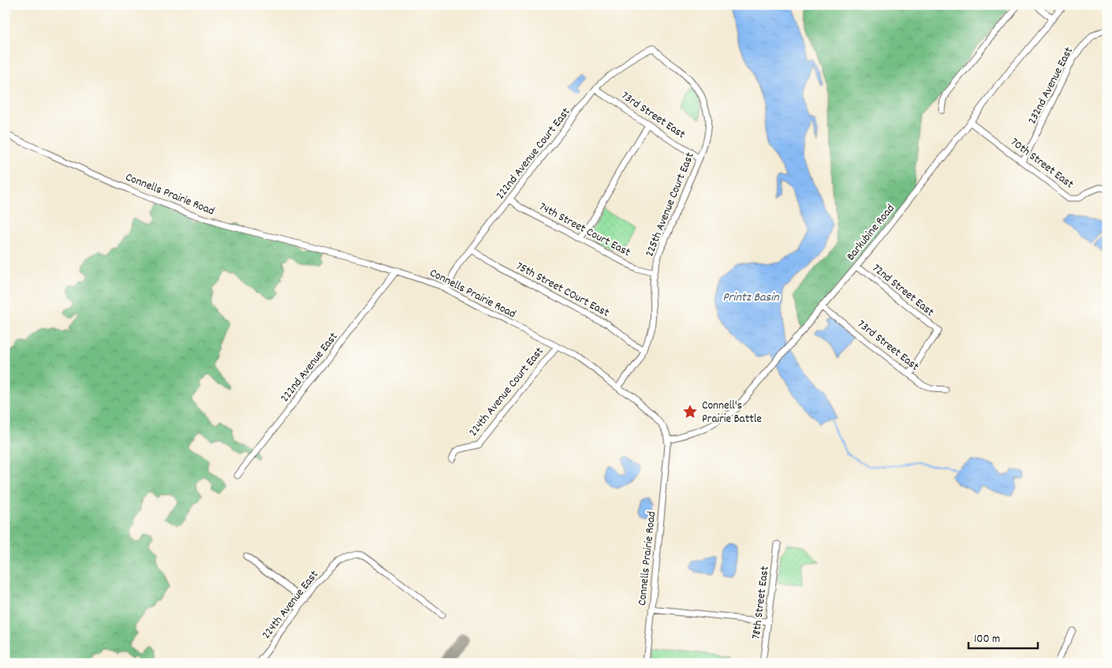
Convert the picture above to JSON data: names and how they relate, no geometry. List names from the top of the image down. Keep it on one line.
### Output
{"streets":{"street":["232nd Avenue East","73rd Street East","222nd Avenue Court East","70th Street East","Connells Prairie Road","225th Avenue Court East","74th Street Court East","Barkubine Road","75th Street COurt East","72nd Street East","222nd Avenue East","224th Avenue Court East","78th Street East","224th Avenue East"]},"crossings":[["232nd Avenue East","70th Street East"],["73rd Street East","222nd Avenue Court East"],["73rd Street East","225th Avenue Court East"],["73rd Street East","Barkubine Road"],["73rd Street East","72nd Street East"],["222nd Avenue Court East","Connells Prairie Road"],["222nd Avenue Court East","225th Avenue Court East"],["222nd Avenue Court East","74th Street Court East"],["222nd Avenue Court East","75th Street COurt East"],["70th Street East","Barkubine Road"],["Connells Prairie Road","225th Avenue Court East"],["Connells Prairie Road","Barkubine Road"],["Connells Prairie Road","222nd Avenue East"],["Connells Prairie Road","224th Avenue Court East"],["225th Avenue Court East","74th Street Court East"],["225th Avenue Court East","75th Street COurt East"],["Barkubine Road","72nd Street East"]],"water":["Printz Basin"],"places":{"place":["Connell's Prairie Battle"]},"scale_bar":"100 m"}
